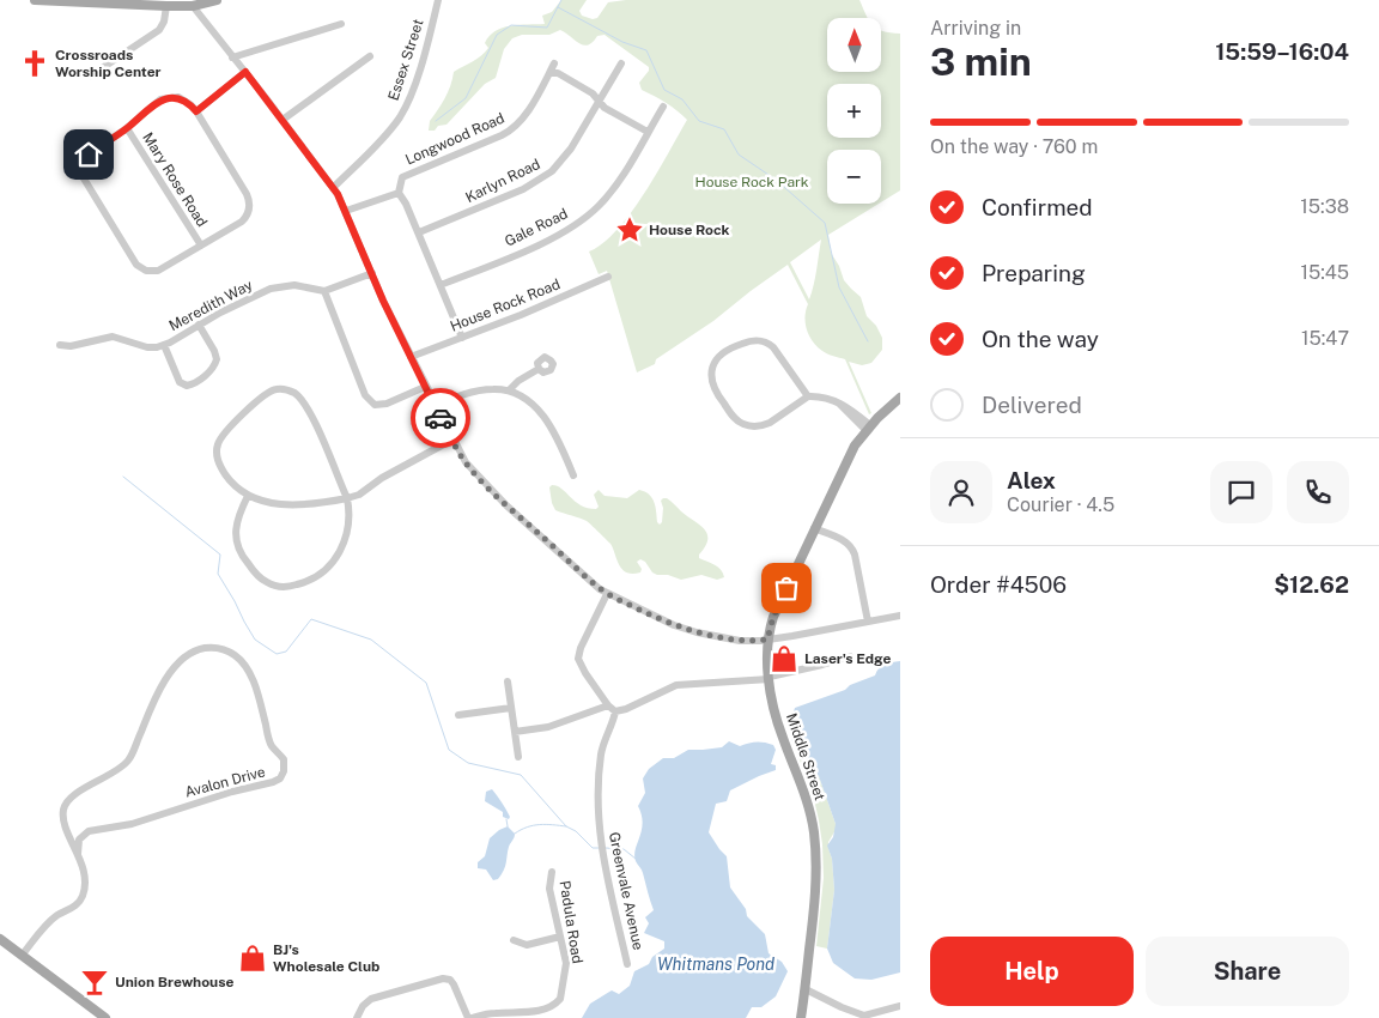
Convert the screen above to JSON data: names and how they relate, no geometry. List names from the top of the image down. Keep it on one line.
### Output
{"streets":{"main road":["Middle Street"],"street":["Essex Street","Longwood Road","Mary Rose Road","Karlyn Road","Gale Road","Meredith Way","House Rock Road","Avalon Drive","Greenvale Avenue","Padula Road"]},"water":["Whitmans Pond"],"parks":["House Rock Park"],"places":{"church":["Crossroads Worship Center"],"place":["House Rock"],"shop":["Laser's Edge","BJ's Wholesale Club"],"bar":["Union Brewhouse"]},"north":"top","page":{"heading":["3 min","Arriving in","15:59–16:04"],"panel":["Alex","Courier · 4.5","Order #4506","$12.62"],"map_buttons":["+","−"],"bar":"On the way · 760 m","list":[["Confirmed","15:38"],["Preparing","15:45"],["On the way","15:47"],"Delivered"],"buttons":["Help","Share"]}}
